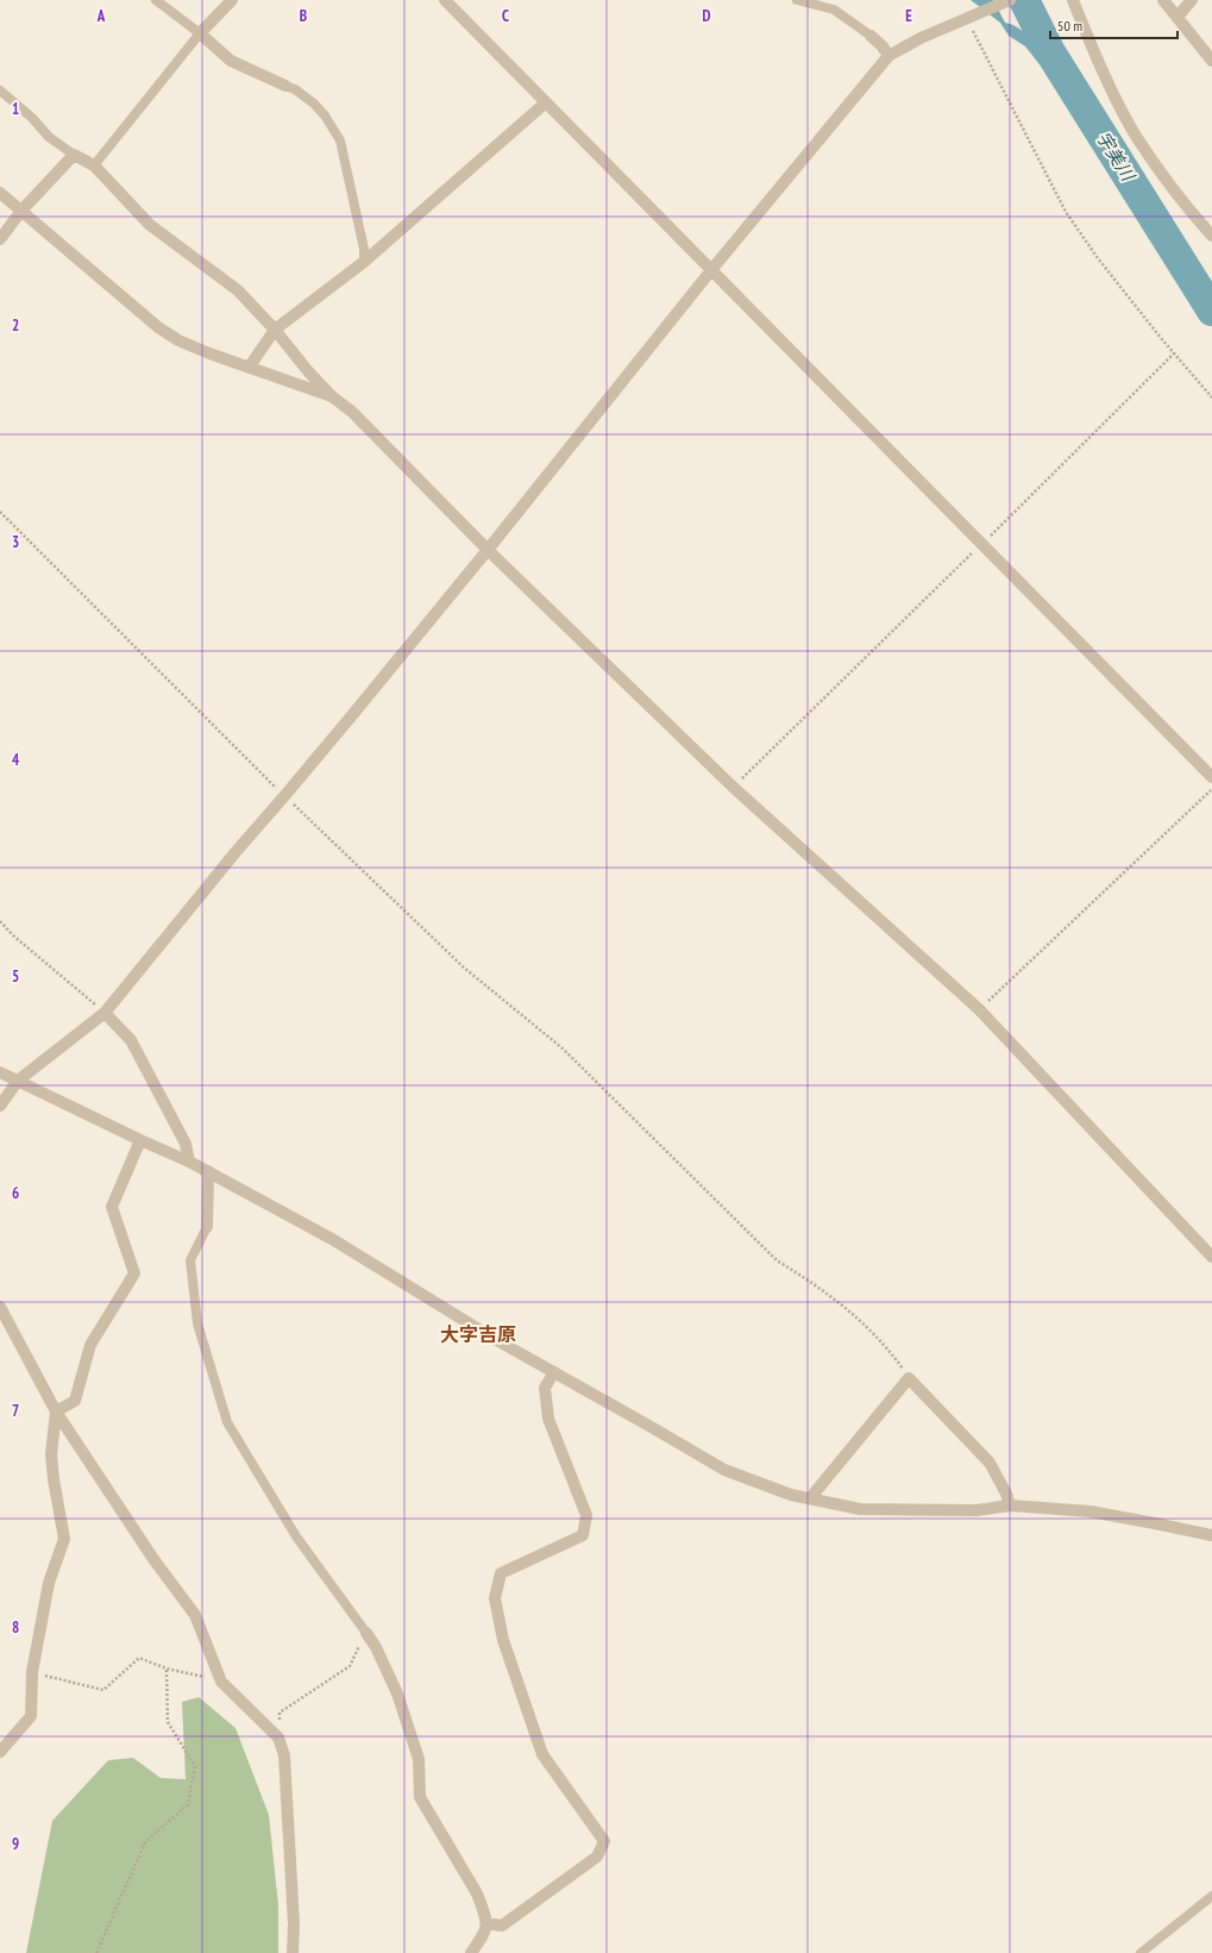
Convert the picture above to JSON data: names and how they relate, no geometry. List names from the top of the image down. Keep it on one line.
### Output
{"districts":["大字吉原"],"water":["宇美川"],"scale_bar":"50 m","grid":{"columns":["A","B","C","D","E"],"rows":["1","2","3","4","5","6","7","8","9"]}}
